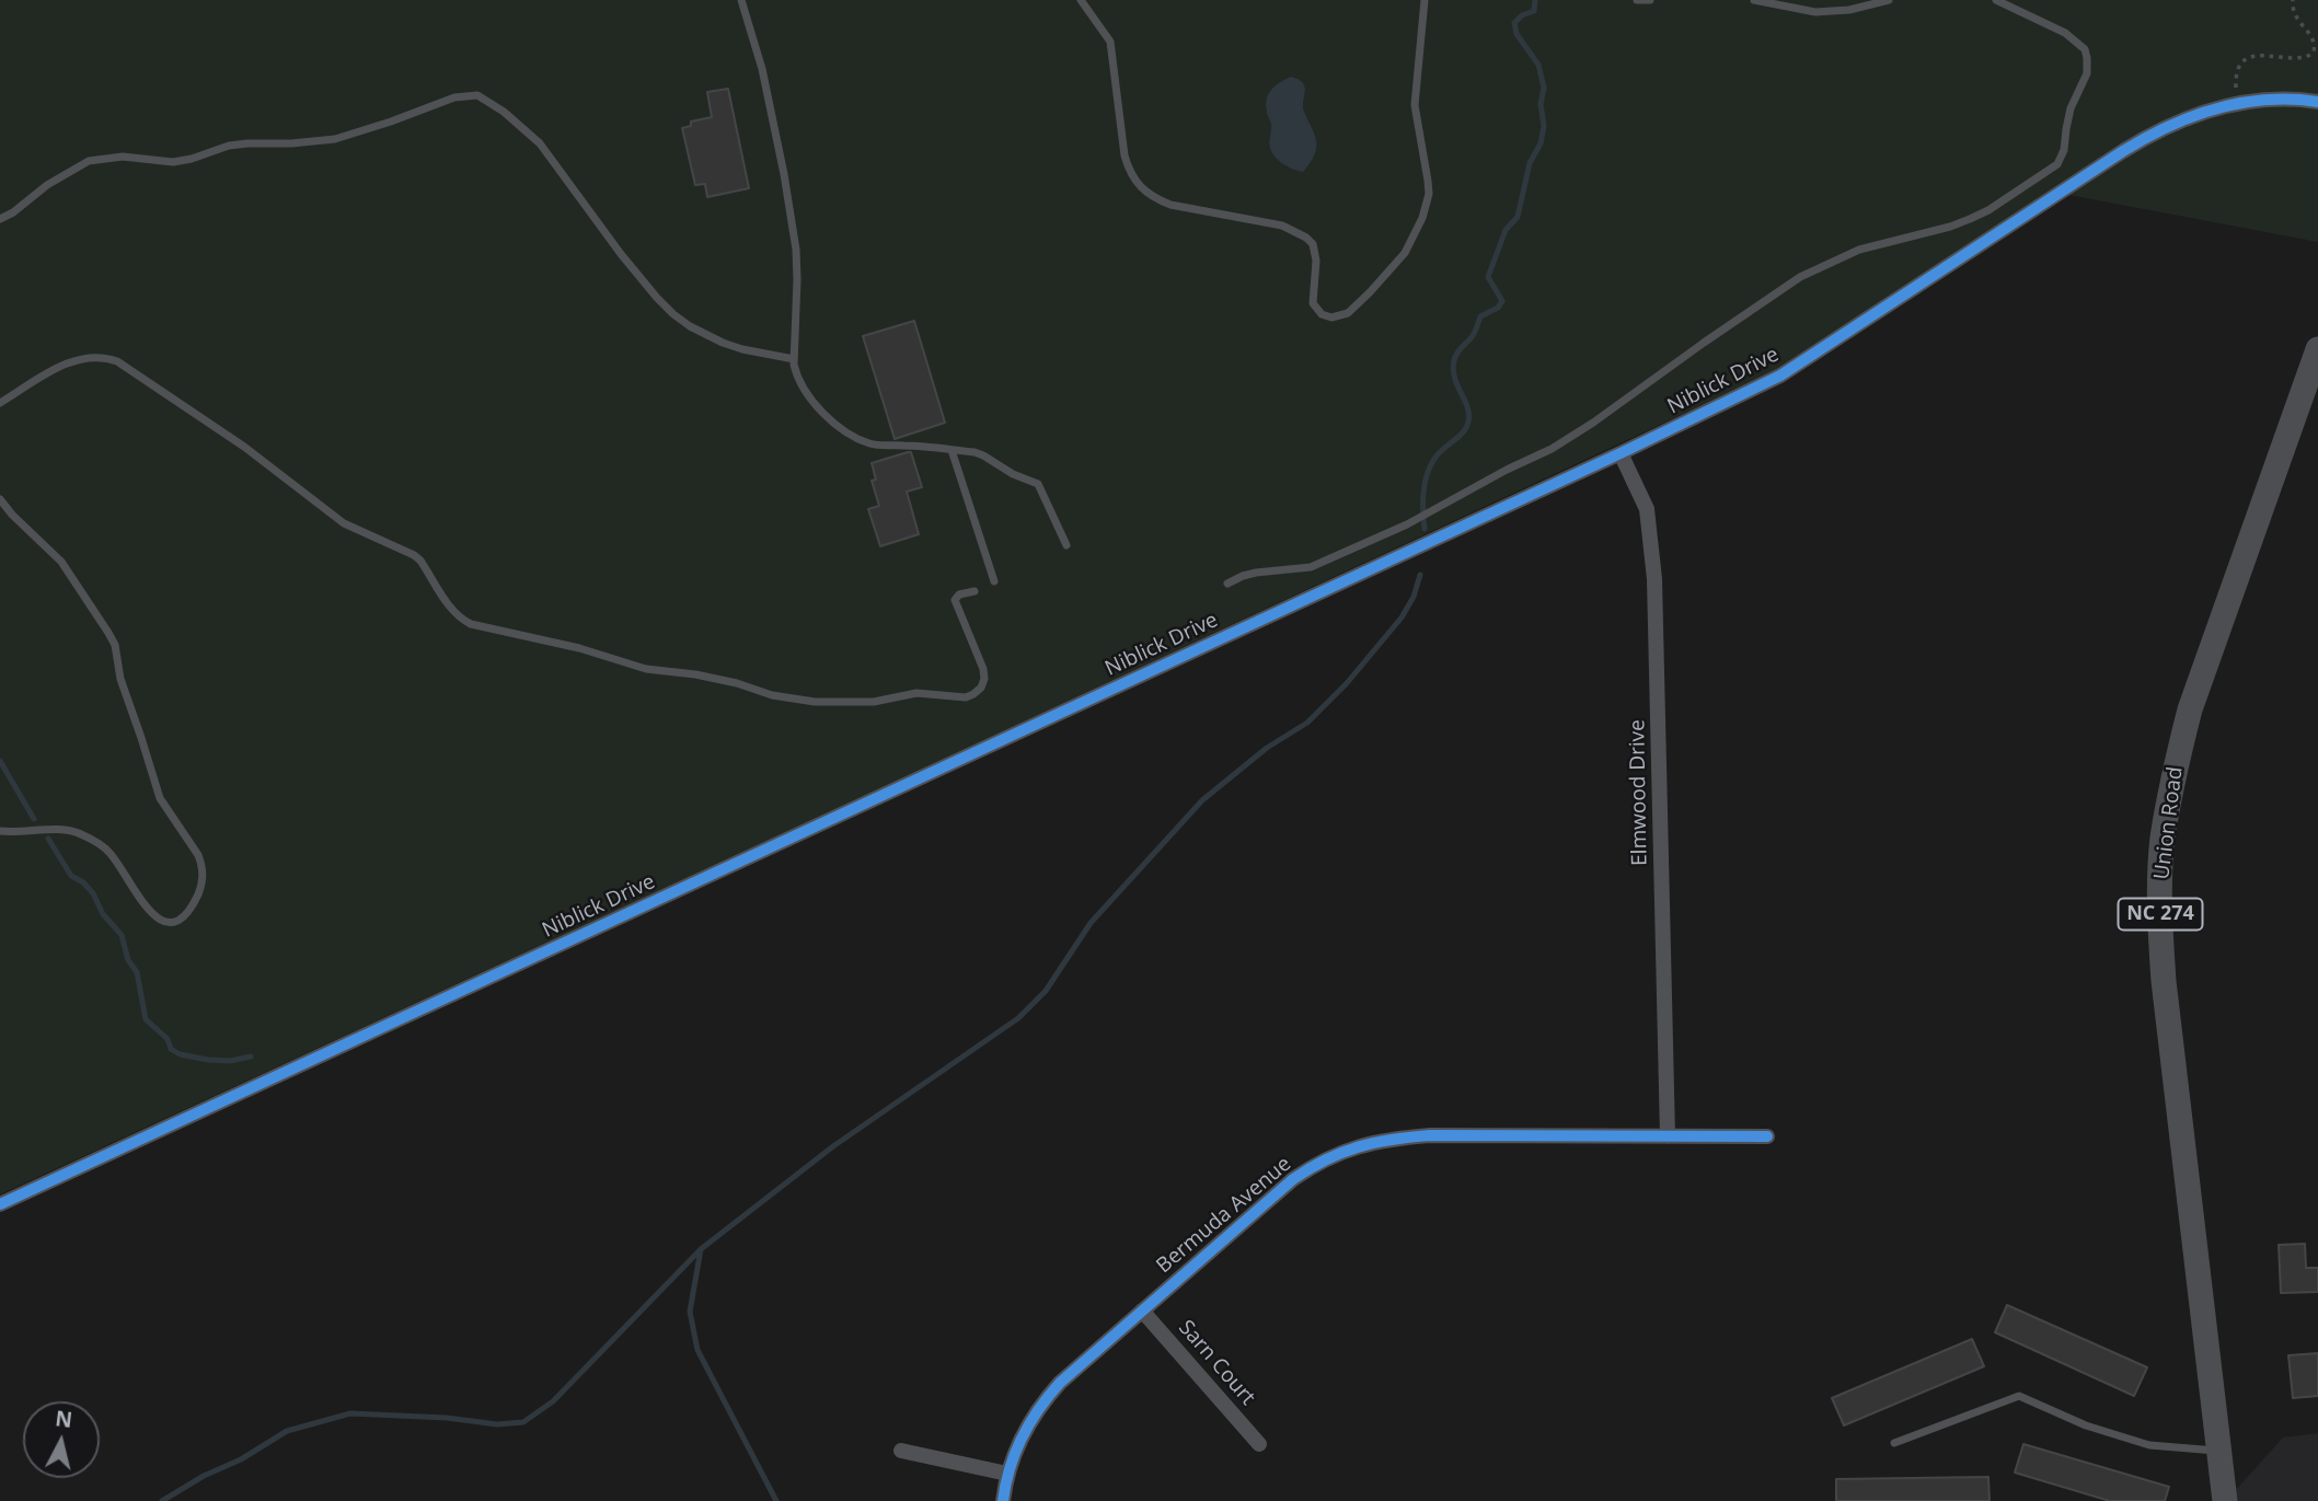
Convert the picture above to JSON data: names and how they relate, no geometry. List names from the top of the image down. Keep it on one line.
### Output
{"streets":{"main road":["Union Road","NC 274"],"street":["Niblick Drive","Elmwood Drive","Bermuda Avenue","Sarn Court"]},"crossings":[["Niblick Drive","Elmwood Drive"],["Elmwood Drive","Bermuda Avenue"],["Bermuda Avenue","Sarn Court"]],"north":"top"}
